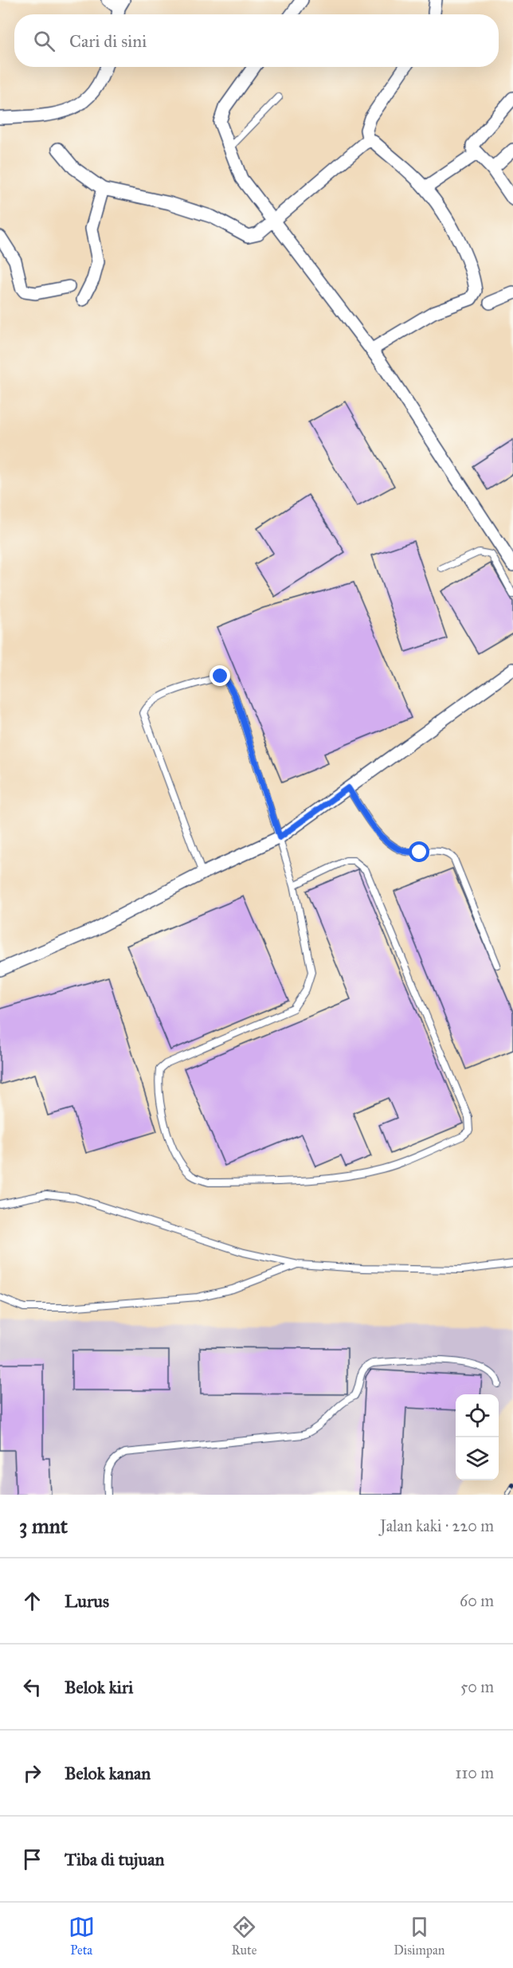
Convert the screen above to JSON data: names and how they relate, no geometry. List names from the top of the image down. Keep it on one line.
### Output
{"page":{"search":"Cari di sini","heading":["3 mnt","Jalan kaki · 220 m"],"list":[["Lurus","60 m"],["Belok kiri","50 m"],["Belok kanan","110 m"],"Tiba di tujuan"],"nav":["Peta","Rute","Disimpan"]}}
